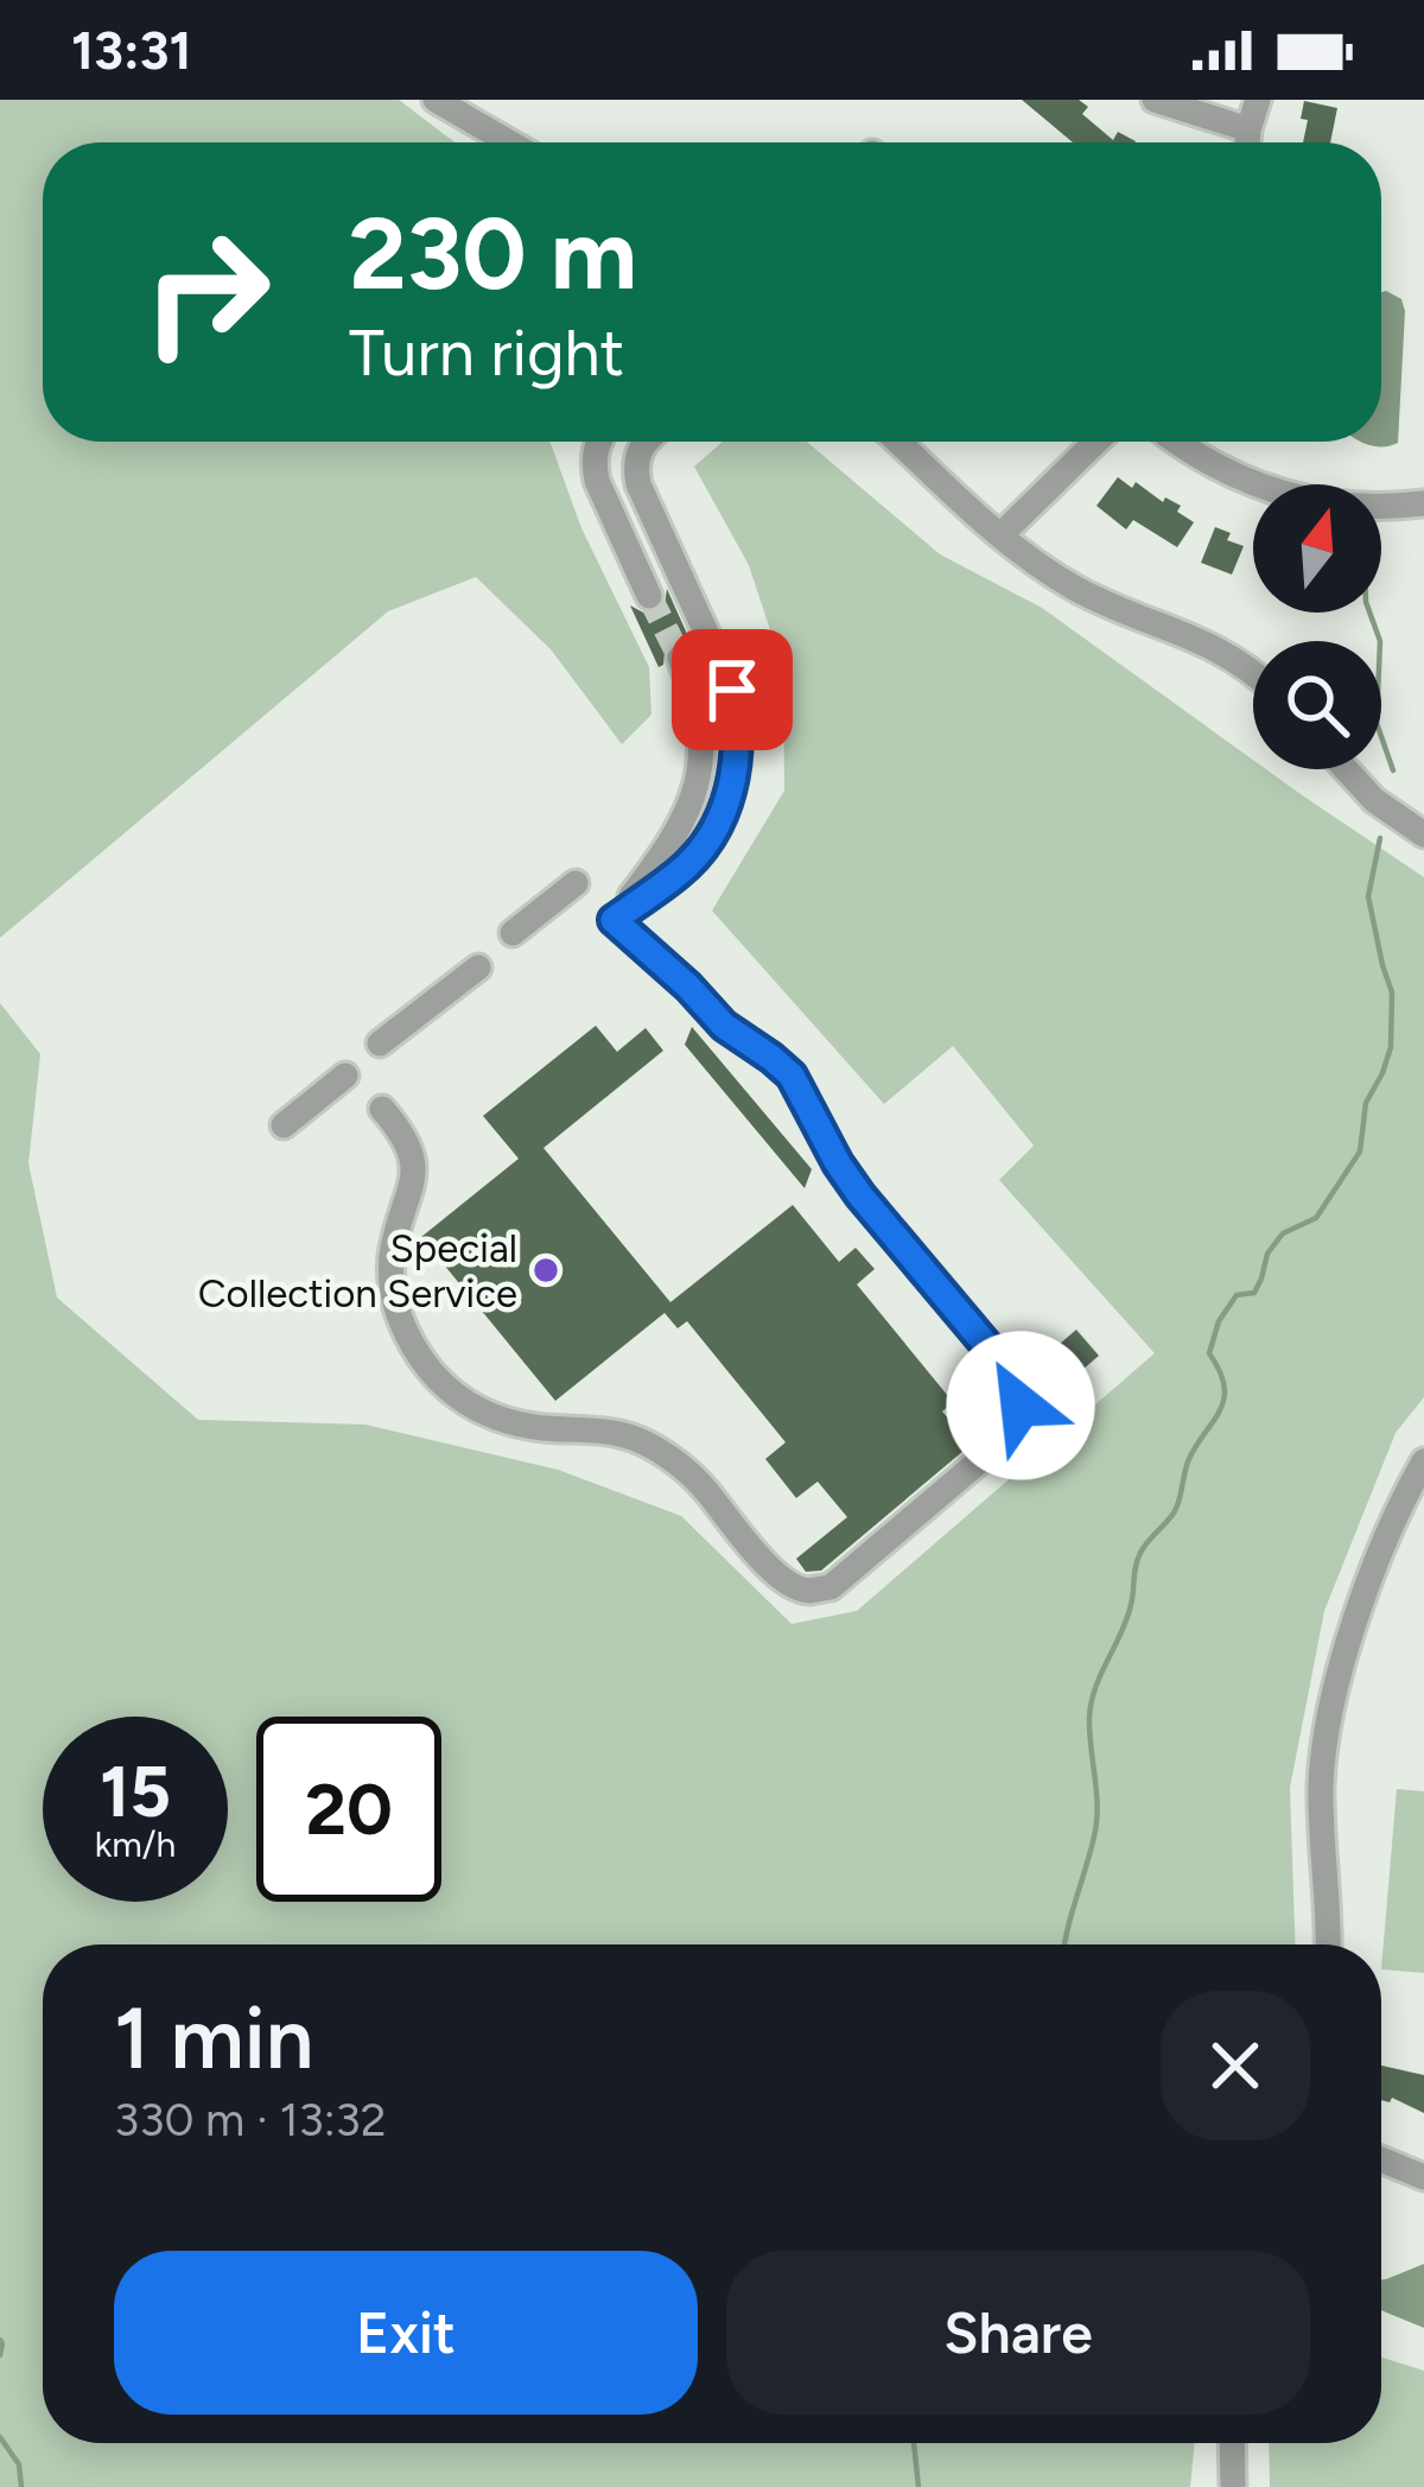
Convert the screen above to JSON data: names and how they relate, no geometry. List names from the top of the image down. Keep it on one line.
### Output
{"places":["Special Collection Service"],"north":"top","page":{"status":"13:31","turn":["230 m","Turn right"],"speed":"15 km/h","limit":"20","heading":["1 min","330 m · 13:32"],"buttons":["Exit","Share"]}}
